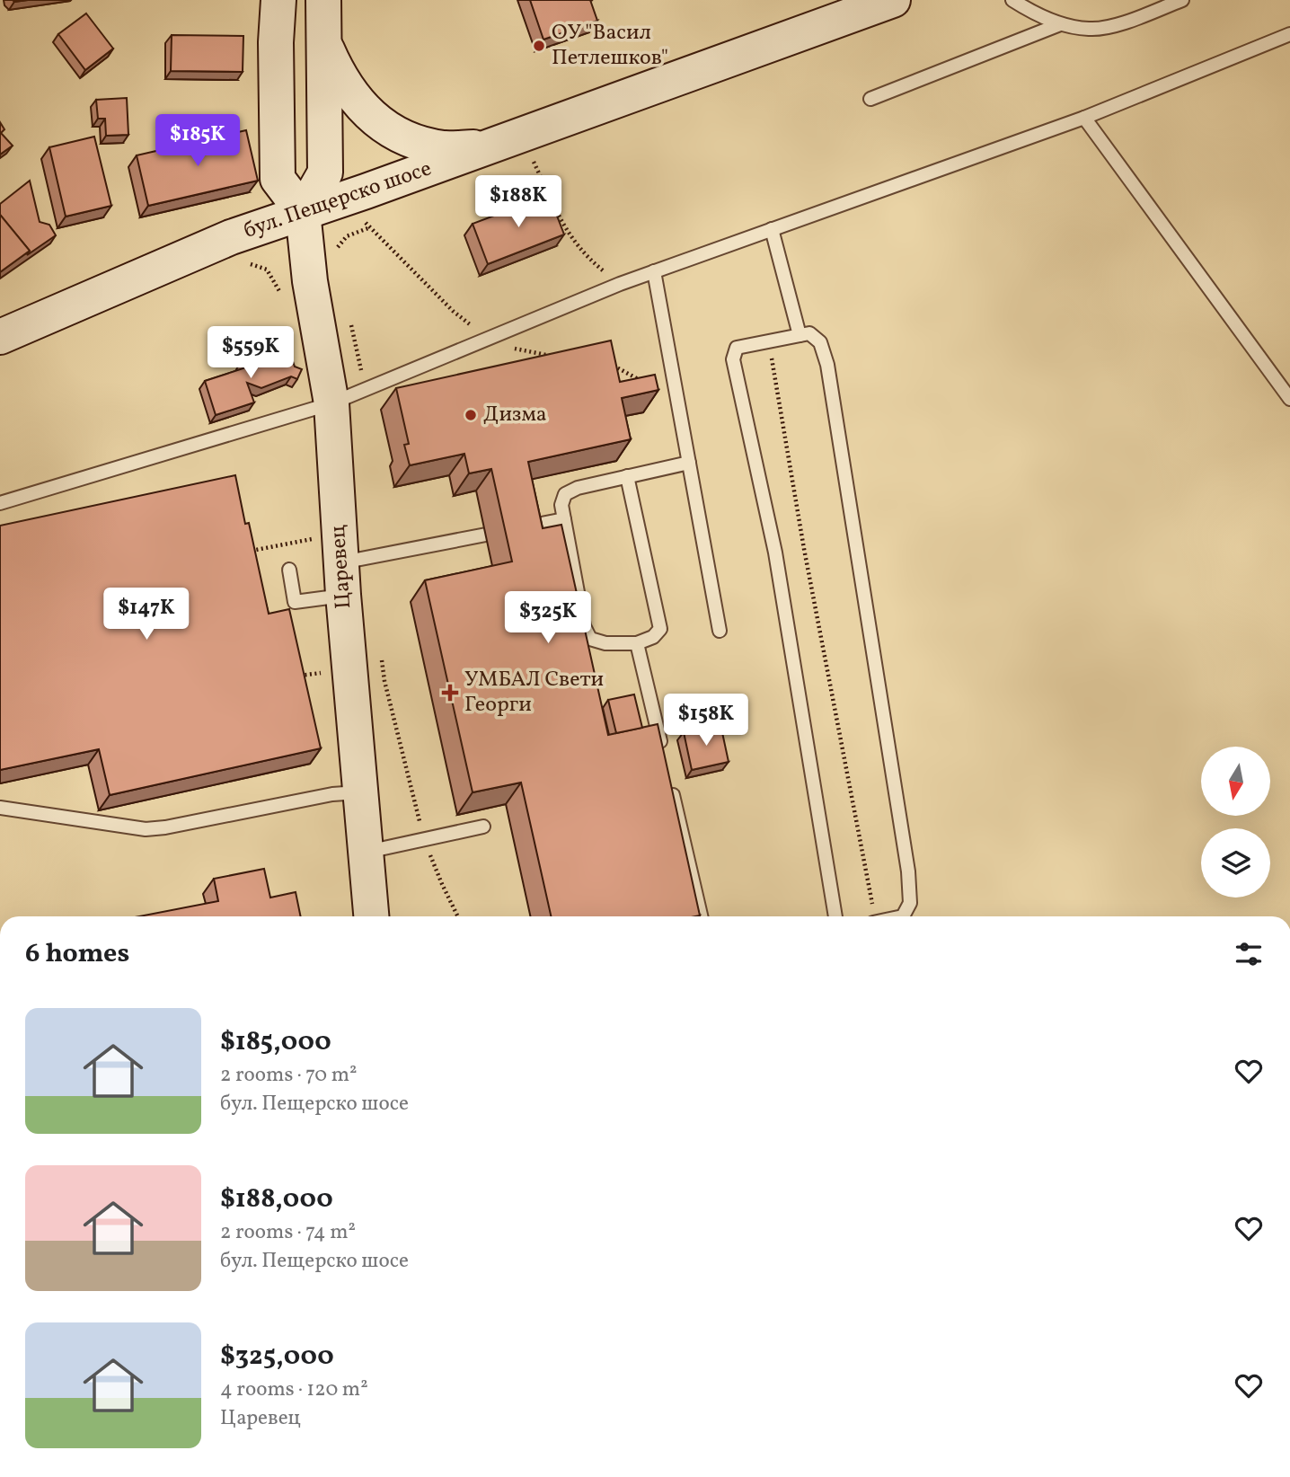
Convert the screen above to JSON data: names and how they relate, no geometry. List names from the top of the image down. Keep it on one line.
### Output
{"streets":{"main road":["бул. Пещерско шосе","Царевец"]},"crossings":[["бул. Пещерско шосе","Царевец"]],"places":{"other":["ОУ \"Васил Петлешков\"","Дизма"],"health":["УМБАЛ Свети Георги"]},"north":"bottom","page":{"price":["$185K","$188K","$559K","$147K","$325K","$158K"],"heading":"6 homes","list":[{"name":"$185,000","note":"2 rooms · 70 m² · бул. Пещерско шосе"},{"name":"$188,000","note":"2 rooms · 74 m² · бул. Пещерско шосе"},{"name":"$325,000","note":"4 rooms · 120 m² · Царевец"}]}}
